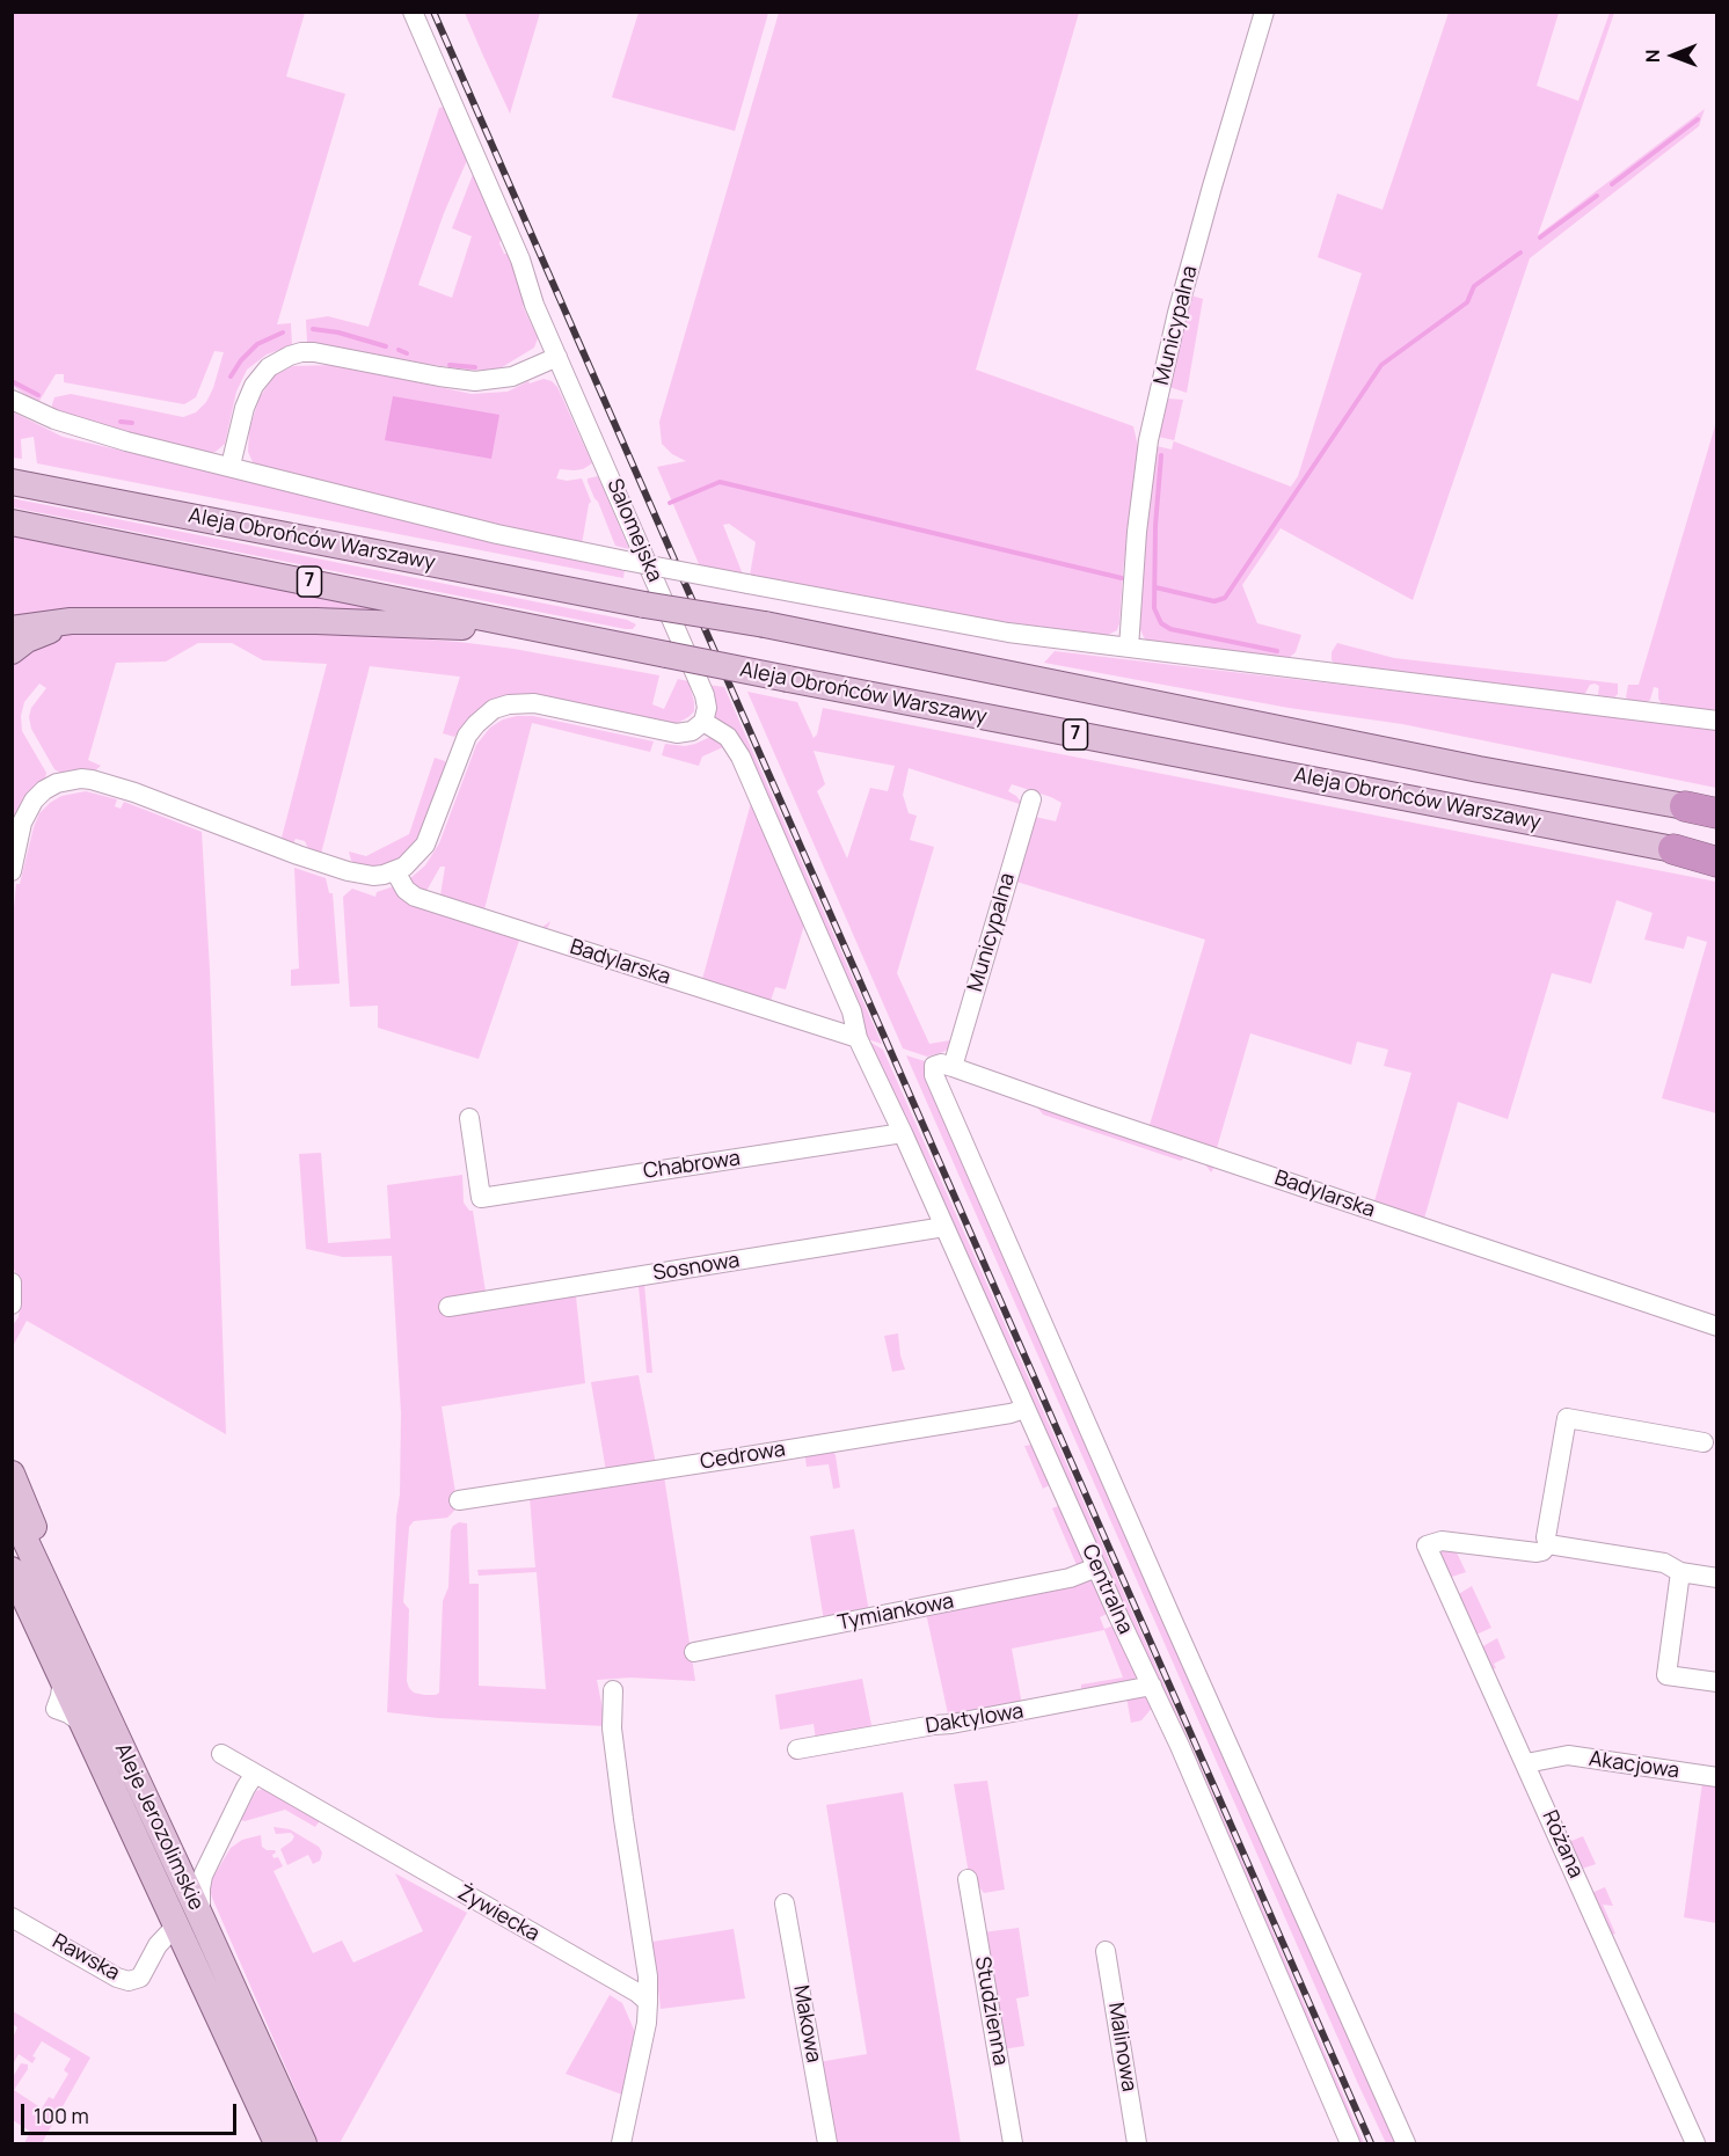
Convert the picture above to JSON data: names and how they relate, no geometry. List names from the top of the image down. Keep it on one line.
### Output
{"streets":{"highway":["Aleja Obrońców Warszawy"],"main road":["7","Aleje Jerozolimskie"],"street":["Municypalna","Salomejska","Badylarska","Chabrowa","Sosnowa","Cedrowa","Centralna","Tymiankowa","Daktylowa","Akacjowa","Różana","Żywiecka","Rawska","Studzienna","Makowa","Malinowa"]},"crossings":[["Municypalna","Badylarska"],["Badylarska","Centralna"],["Chabrowa","Centralna"],["Sosnowa","Centralna"],["Cedrowa","Centralna"],["Centralna","Tymiankowa"],["Centralna","Daktylowa"],["Akacjowa","Różana"],["Aleje Jerozolimskie","Rawska"]],"scale_bar":"100 m","north":"left"}
